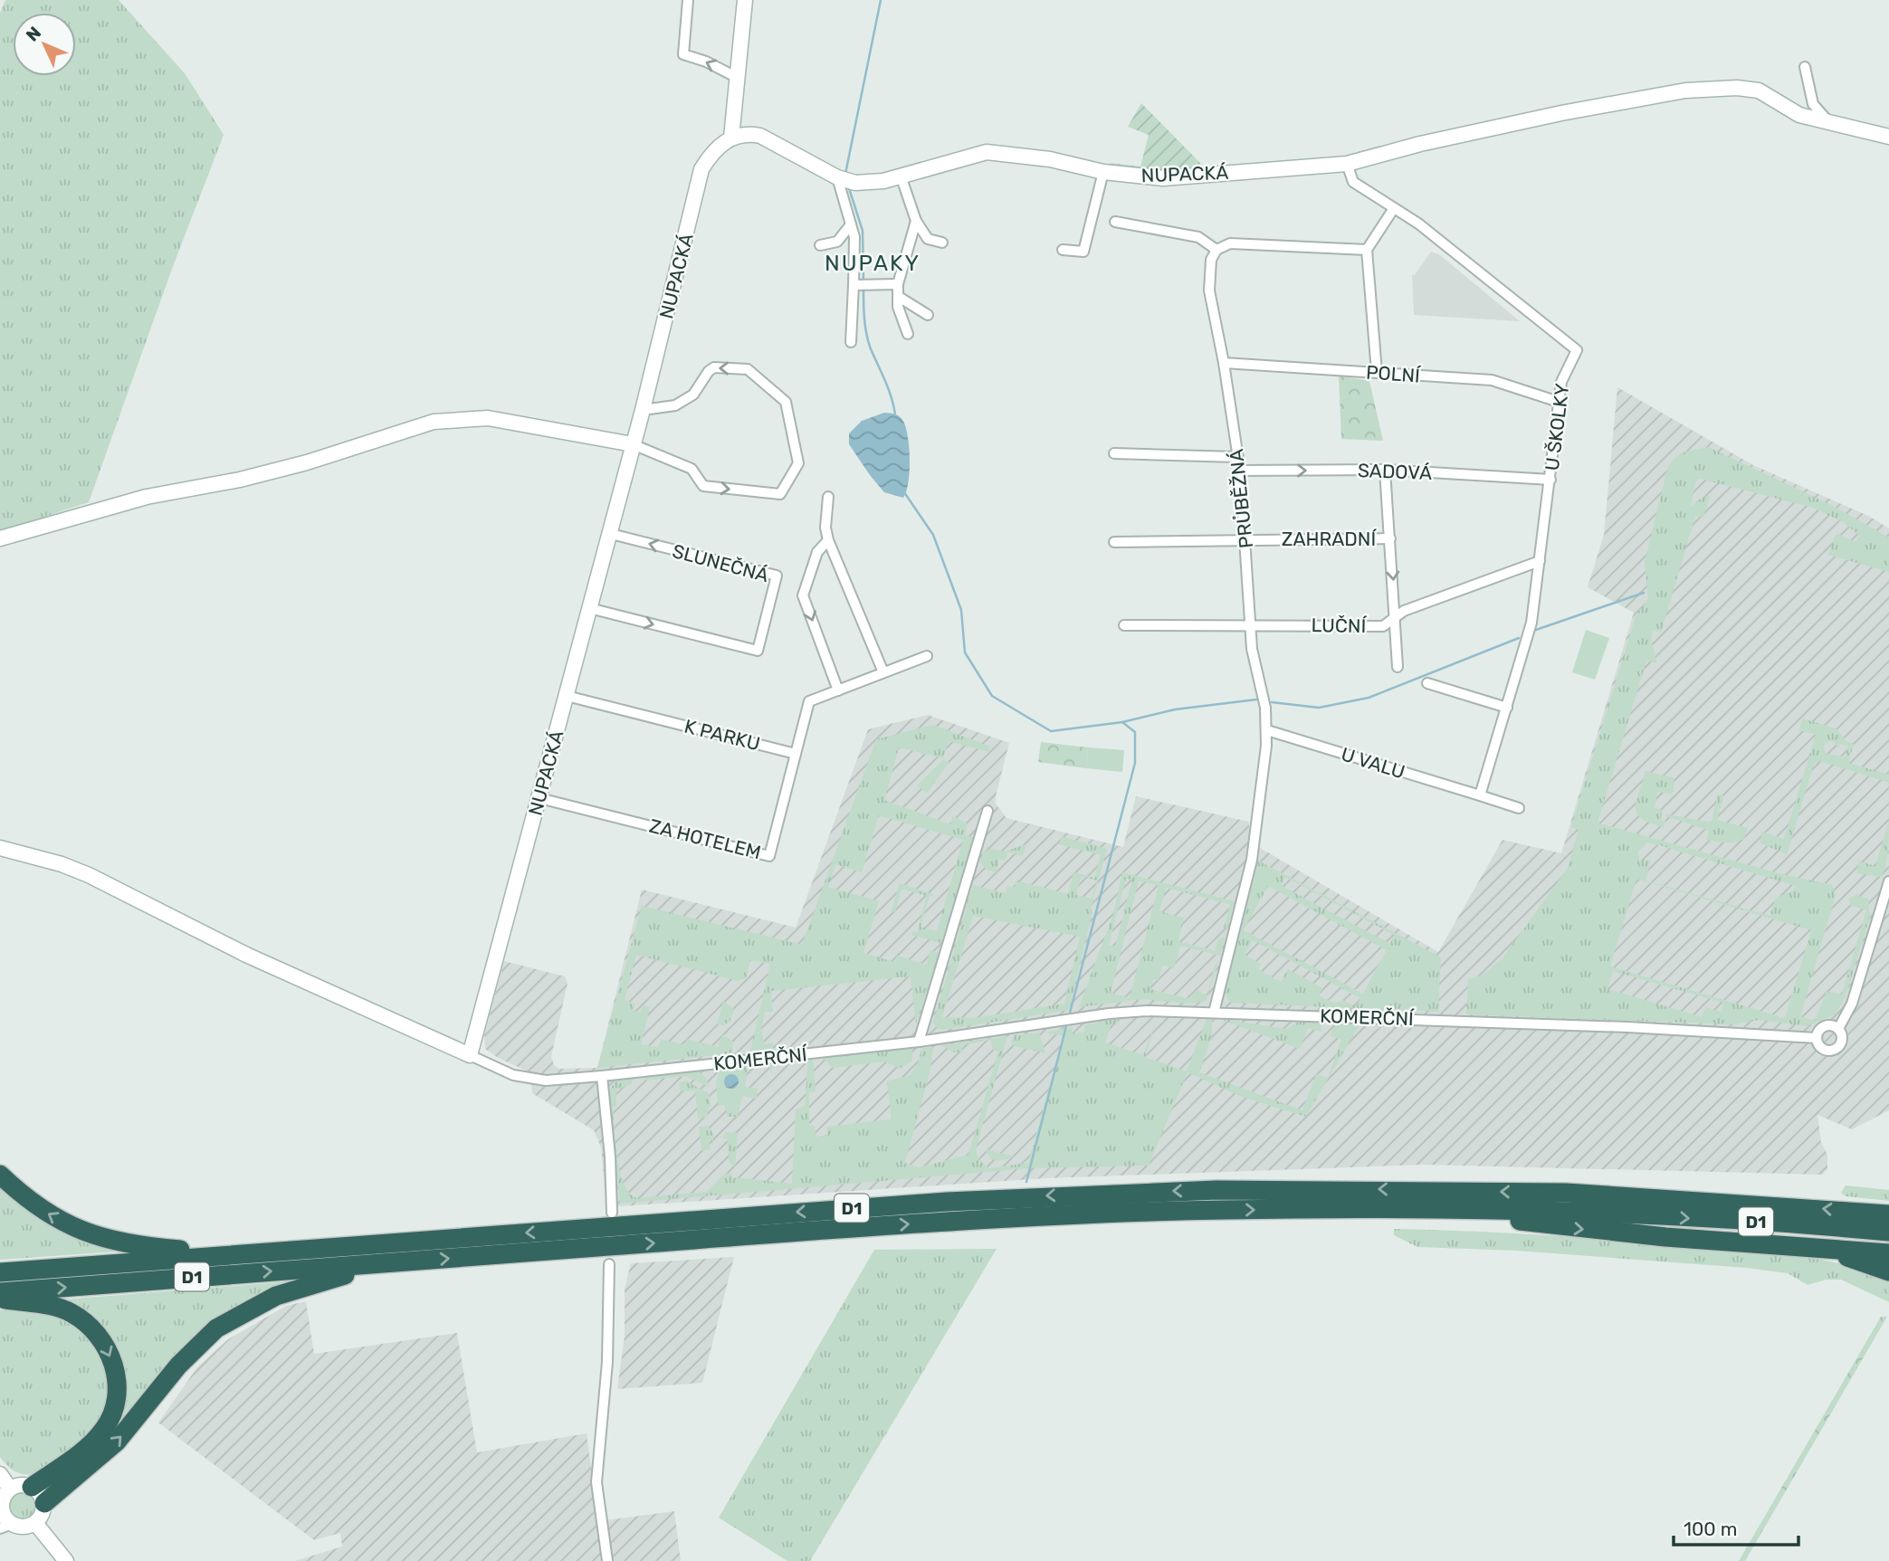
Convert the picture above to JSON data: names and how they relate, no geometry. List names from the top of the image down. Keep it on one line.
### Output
{"streets":{"highway":["D1"],"street":["NUPACKÁ","POLNÍ","U ŠKOLKY","SADOVÁ","PRŮBĚŽNÁ","ZAHRADNÍ","SLUNEČNÁ","LUČNÍ","K PARKU","U VALU","ZA HOTELEM","KOMERČNÍ"]},"crossings":[["NUPACKÁ","SLUNEČNÁ"],["NUPACKÁ","K PARKU"],["NUPACKÁ","ZA HOTELEM"],["NUPACKÁ","KOMERČNÍ"],["POLNÍ","U ŠKOLKY"],["POLNÍ","PRŮBĚŽNÁ"],["U ŠKOLKY","SADOVÁ"],["U ŠKOLKY","LUČNÍ"],["SADOVÁ","PRŮBĚŽNÁ"],["PRŮBĚŽNÁ","ZAHRADNÍ"],["PRŮBĚŽNÁ","LUČNÍ"],["PRŮBĚŽNÁ","U VALU"],["PRŮBĚŽNÁ","KOMERČNÍ"],["K PARKU","ZA HOTELEM"]],"one_way":["SADOVÁ"],"districts":["NUPAKY"],"scale_bar":"100 m","north":"top left"}
